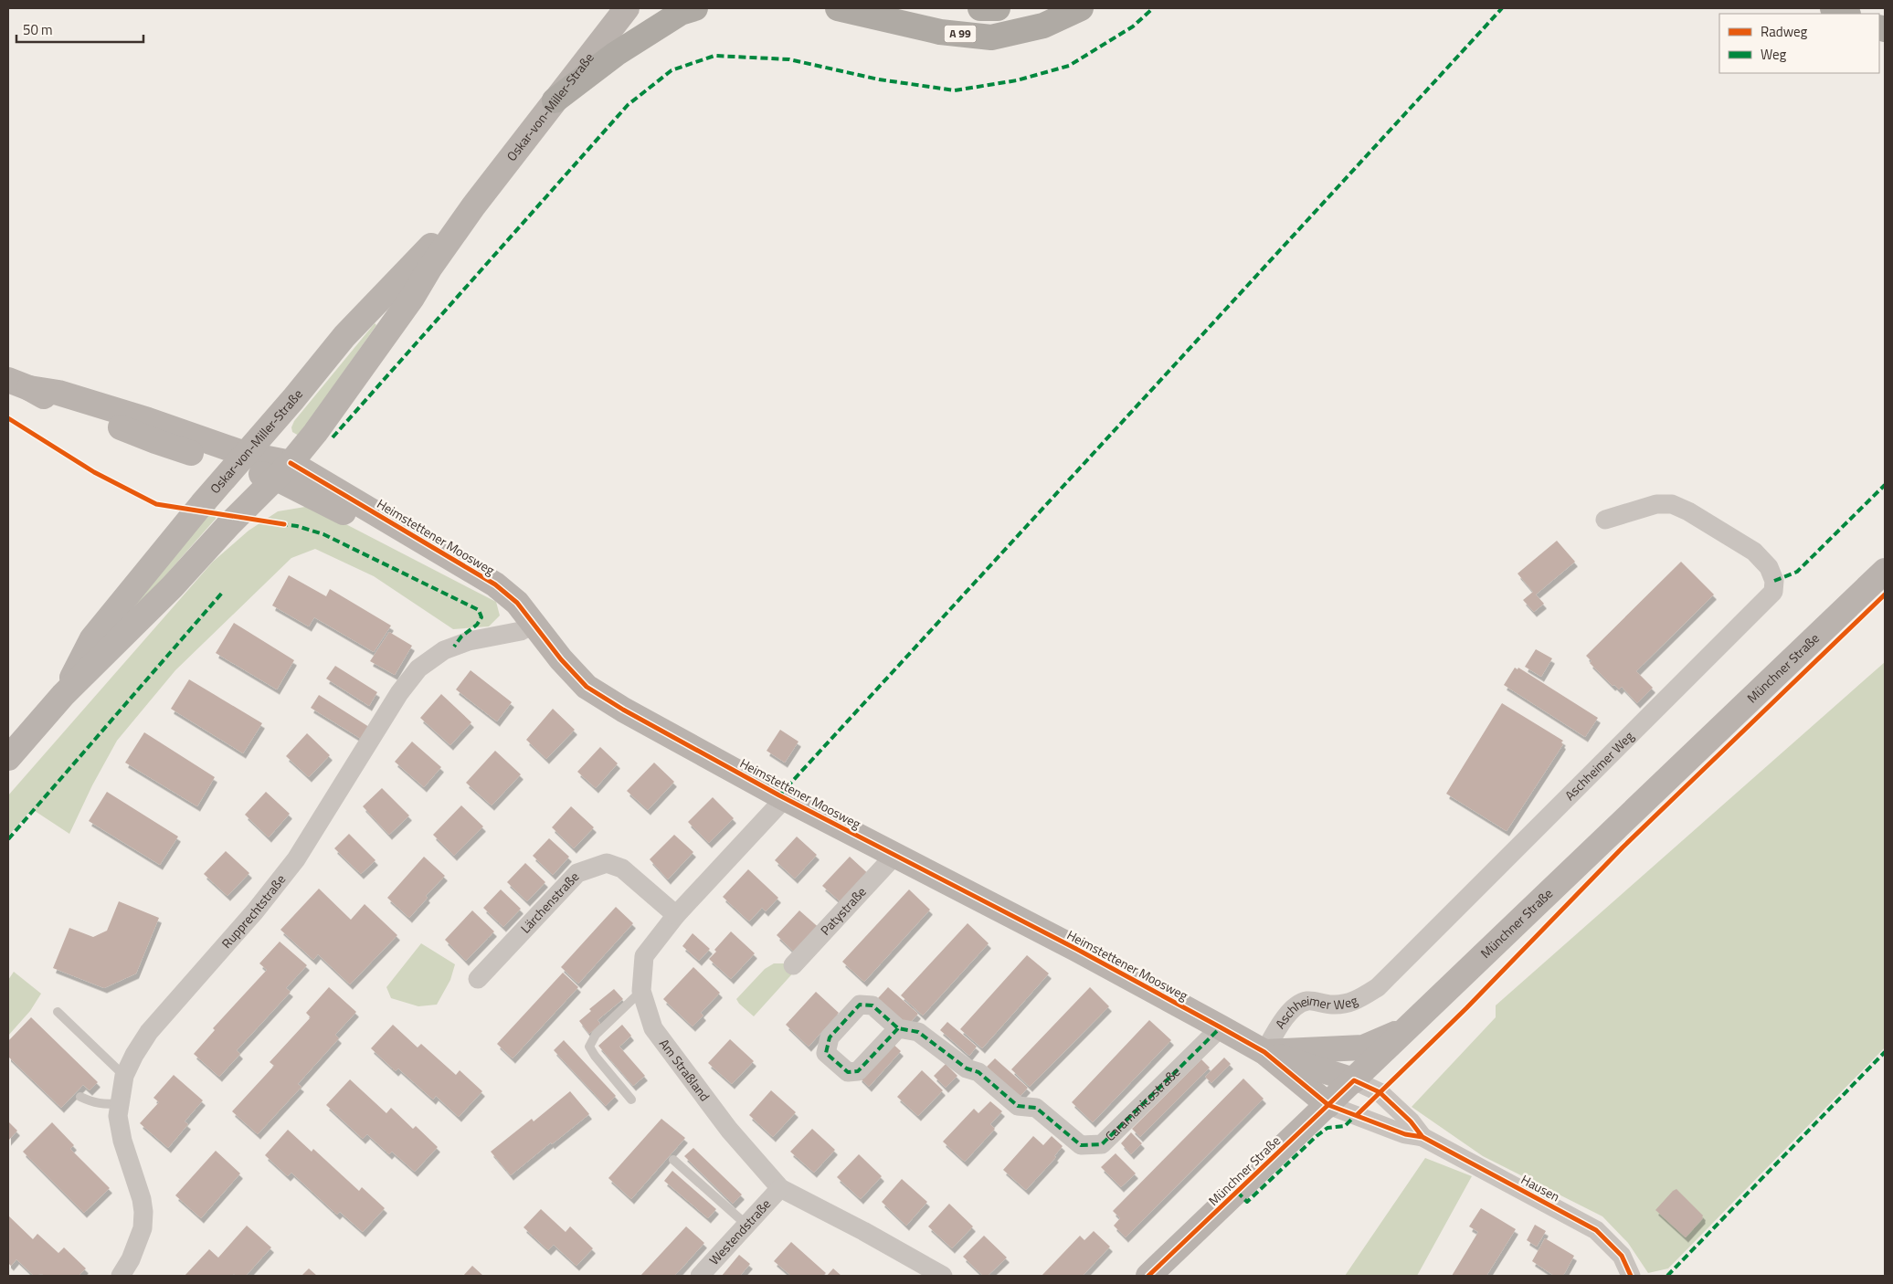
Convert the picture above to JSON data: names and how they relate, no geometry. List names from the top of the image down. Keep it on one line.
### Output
{"streets":{"highway":["A 99"],"street":["Oskar-von-Miller-Straße","Heimstettener Moosweg","Münchner Straße","Aschheimer Weg","Lärchenstraße","Rupprechtstraße","Patystraße","Am Straßland","Caramanicostraße","Hausen","Westendstraße"]},"crossings":[["Oskar-von-Miller-Straße","Heimstettener Moosweg"],["Heimstettener Moosweg","Münchner Straße"],["Heimstettener Moosweg","Aschheimer Weg"],["Heimstettener Moosweg","Rupprechtstraße"],["Heimstettener Moosweg","Patystraße"],["Heimstettener Moosweg","Am Straßland"],["Heimstettener Moosweg","Caramanicostraße"],["Heimstettener Moosweg","Hausen"],["Münchner Straße","Hausen"],["Lärchenstraße","Am Straßland"],["Am Straßland","Westendstraße"]],"legend":["Radweg","Weg"],"scale_bar":"50 m"}
